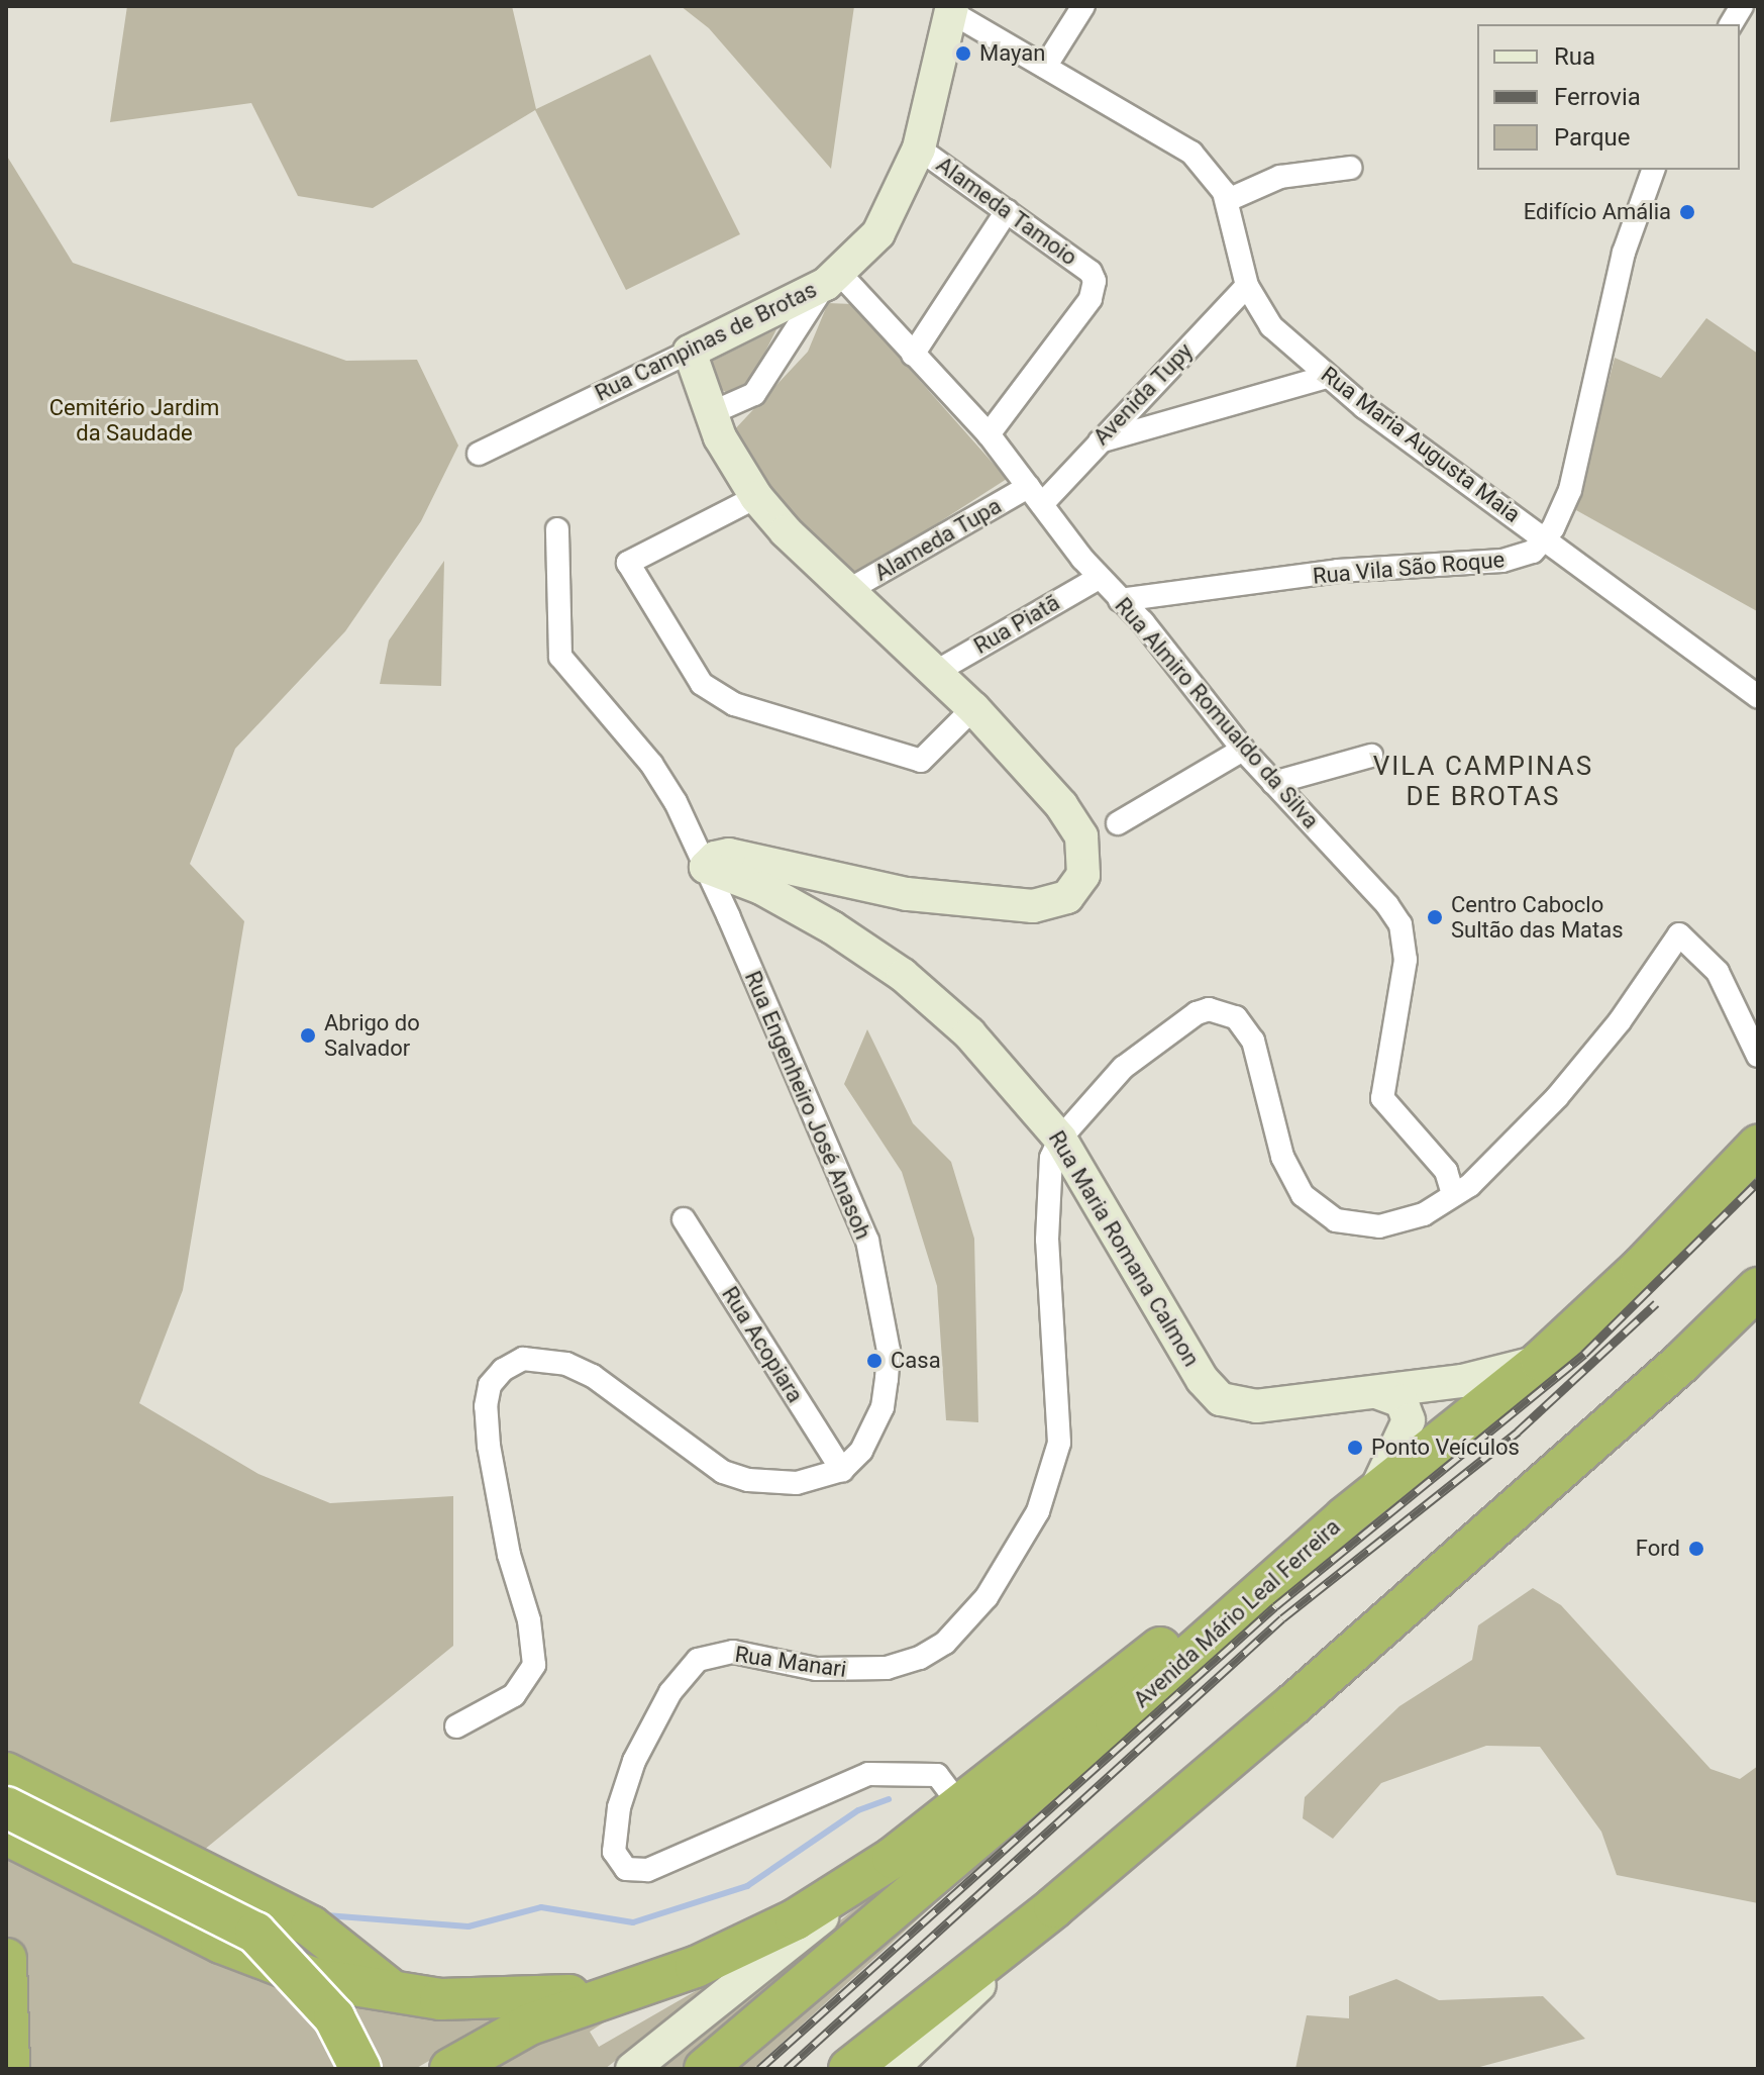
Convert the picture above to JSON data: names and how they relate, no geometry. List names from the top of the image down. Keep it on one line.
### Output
{"streets":{"highway":["Avenida Mário Leal Ferreira"],"street":["Alameda Tamoio","Rua Campinas de Brotas","Avenida Tupy","Rua Maria Augusta Maia","Alameda Tupa","Rua Vila São Roque","Rua Piatã","Rua Almiro Romualdo da Silva","Rua Engenheiro José Anasoh","Rua Maria Romana Calmon","Rua Acopiara","Rua Manari"]},"crossings":[["Alameda Tamoio","Rua Campinas de Brotas"],["Alameda Tamoio","Rua Almiro Romualdo da Silva"],["Rua Campinas de Brotas","Rua Maria Augusta Maia"],["Rua Campinas de Brotas","Rua Almiro Romualdo da Silva"],["Avenida Tupy","Rua Maria Augusta Maia"],["Avenida Tupy","Alameda Tupa"],["Avenida Tupy","Rua Almiro Romualdo da Silva"],["Rua Maria Augusta Maia","Rua Vila São Roque"],["Alameda Tupa","Rua Almiro Romualdo da Silva"],["Rua Vila São Roque","Rua Almiro Romualdo da Silva"],["Rua Piatã","Rua Almiro Romualdo da Silva"],["Rua Engenheiro José Anasoh","Rua Maria Romana Calmon"],["Rua Engenheiro José Anasoh","Rua Acopiara"],["Rua Maria Romana Calmon","Avenida Mário Leal Ferreira"],["Rua Maria Romana Calmon","Rua Manari"]],"districts":["VILA CAMPINAS DE BROTAS"],"parks":["Cemitério Jardim da Saudade"],"places":["Mayan","Edifício Amália","Centro Caboclo Sultão das Matas","Abrigo do Salvador","Casa","Ponto Veículos","Ford"],"legend":["Rua","Ferrovia","Parque"]}
